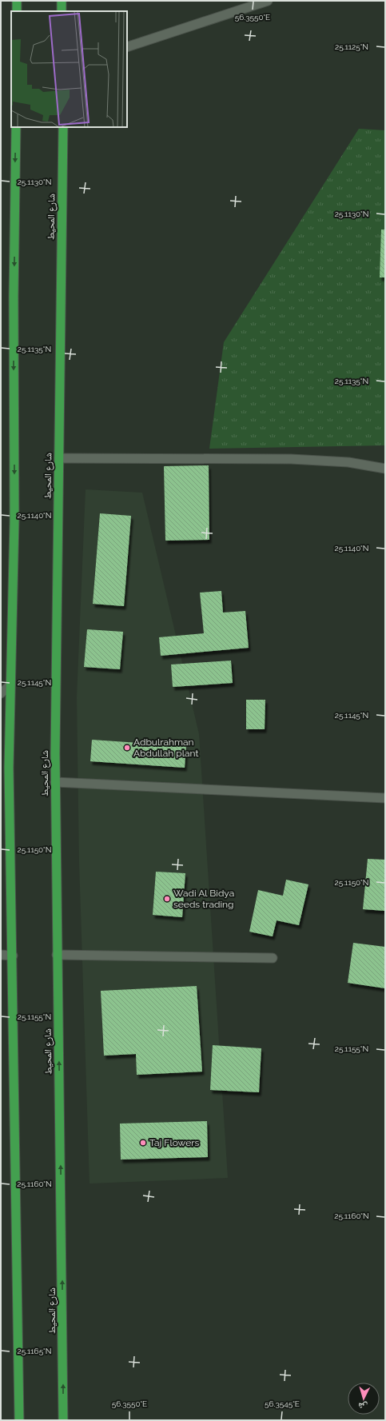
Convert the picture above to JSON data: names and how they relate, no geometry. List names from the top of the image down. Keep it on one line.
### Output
{"streets":{"highway":["شارع المحيط"]},"places":["Adbulrahman Abdullah plant","Wadi Al Bidya seeds trading","Taj Flowers"],"north":"bottom","coordinates":["56.3550°E","25.1125°N","25.1130°N","25.1135°N","25.1140°N","25.1145°N","25.1150°N","25.1155°N","25.1160°N","25.1165°N","56.3545°E"]}
